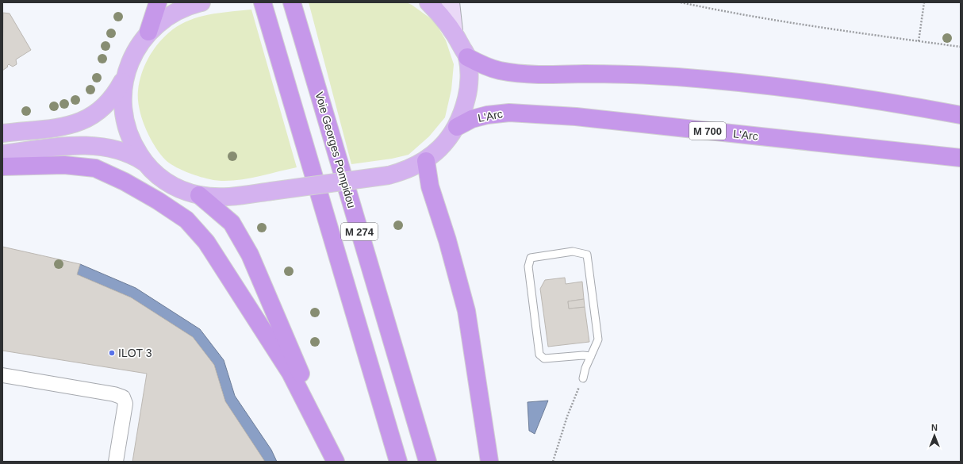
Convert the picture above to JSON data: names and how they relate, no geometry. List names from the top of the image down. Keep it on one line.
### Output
{"streets":{"highway":["L'Arc","M 700","Voie Georges Pompidou","M 274"]},"places":["ILOT 3"],"north":"top"}
